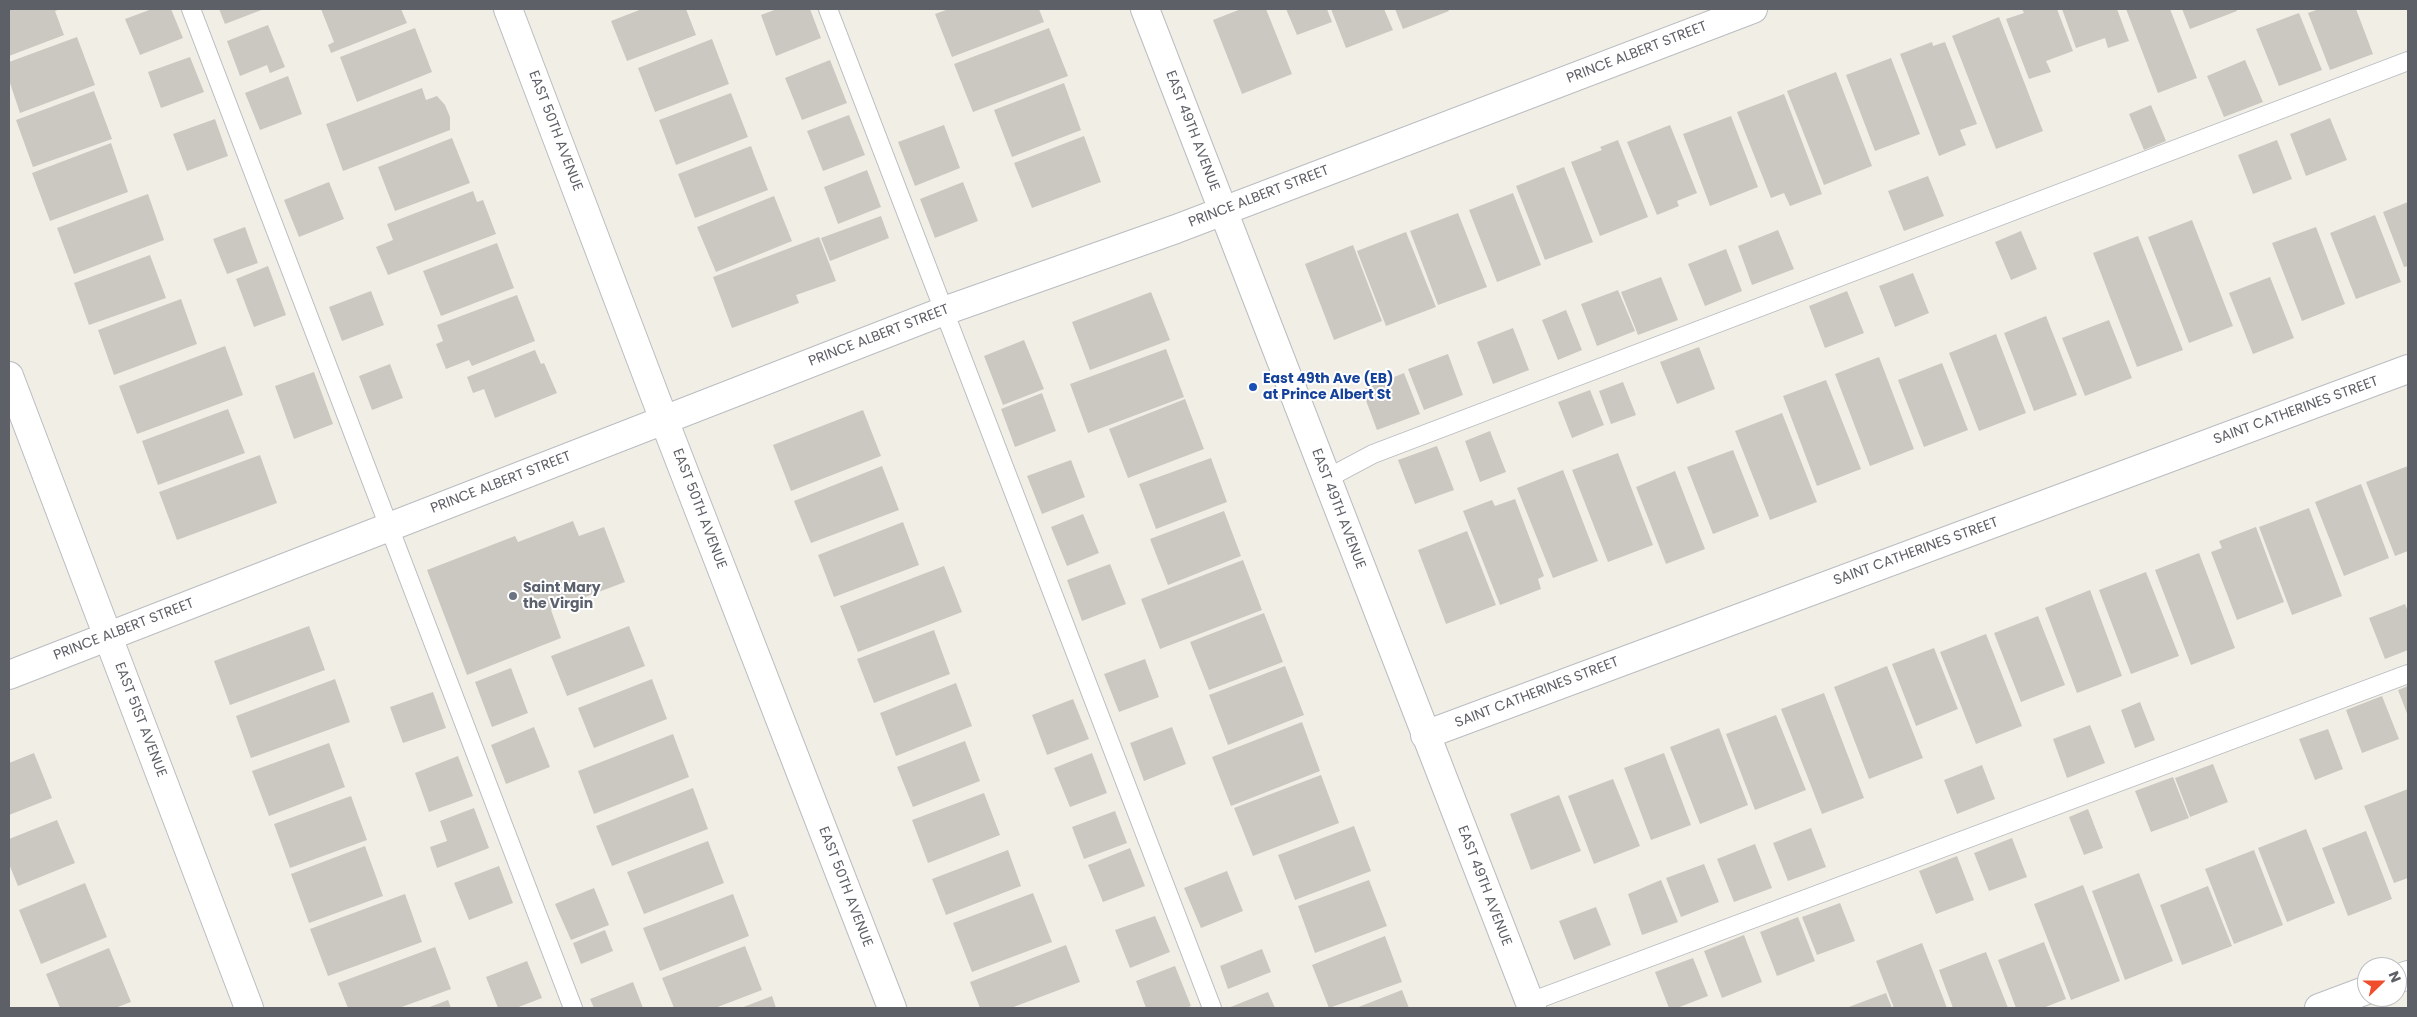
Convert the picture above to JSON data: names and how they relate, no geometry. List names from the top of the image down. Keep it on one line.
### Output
{"streets":{"street":["PRINCE ALBERT STREET","EAST 50TH AVENUE","EAST 49TH AVENUE","SAINT CATHERINES STREET","EAST 51ST AVENUE"]},"crossings":[["PRINCE ALBERT STREET","EAST 50TH AVENUE"],["PRINCE ALBERT STREET","EAST 49TH AVENUE"],["PRINCE ALBERT STREET","EAST 51ST AVENUE"],["EAST 49TH AVENUE","SAINT CATHERINES STREET"]],"places":["East 49th Ave (EB) at Prince Albert St","Saint Mary the Virgin"],"north":"right"}
